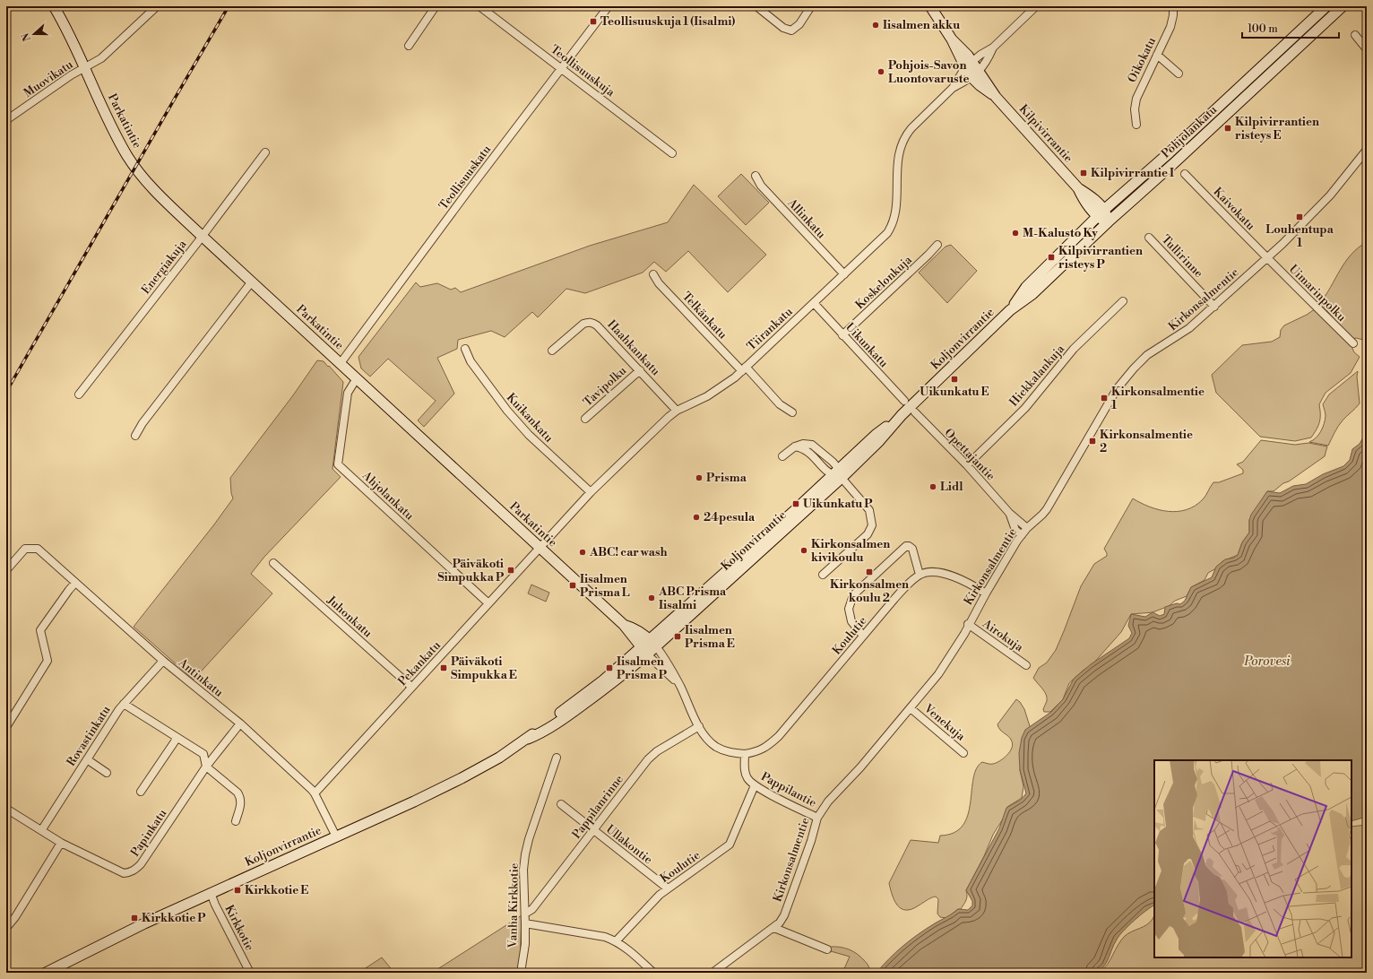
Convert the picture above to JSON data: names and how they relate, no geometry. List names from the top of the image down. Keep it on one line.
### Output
{"streets":{"main road":["Parkatintie","Pohjolankatu","Kilpivirrantie","Koljonvirrantie"],"street":["Oikokatu","Teollisuuskuja","Muovikatu","Teollisuuskatu","Kaivokatu","Allinkatu","Tullirinne","Energiakuja","Koskelonkuja","Uimarinpolku","Kirkonsalmentie","Telkänkatu","Tiirankatu","Uikunkatu","Haahkankatu","Hiekkalankuja","Tavipolku","Kuikankatu","Opettajantie","Ahjolankatu","Juhonkatu","Koulutie","Airokuja","Pekankatu","Antinkatu","Venekuja","Rovastinkatu","Pappilantie","Pappilanrinne","Papinkatu","Ullakontie","Vanha Kirkkotie","Kirkkotie"]},"crossings":[["Teollisuuskuja","Teollisuuskatu"],["Muovikatu","Parkatintie"],["Parkatintie","Teollisuuskatu"],["Parkatintie","Energiakuja"],["Parkatintie","Tiirankatu"],["Parkatintie","Koljonvirrantie"],["Parkatintie","Ahjolankatu"],["Parkatintie","Pekankatu"],["Pohjolankatu","Kilpivirrantie"],["Pohjolankatu","Koljonvirrantie"],["Kilpivirrantie","Tiirankatu"],["Kaivokatu","Uimarinpolku"],["Kaivokatu","Kirkonsalmentie"],["Allinkatu","Tiirankatu"],["Tullirinne","Kirkonsalmentie"],["Koskelonkuja","Uikunkatu"],["Uimarinpolku","Kirkonsalmentie"],["Kirkonsalmentie","Opettajantie"],["Kirkonsalmentie","Airokuja"],["Kirkonsalmentie","Venekuja"],["Kirkonsalmentie","Pappilantie"],["Telkänkatu","Tiirankatu"],["Tiirankatu","Uikunkatu"],["Tiirankatu","Haahkankatu"],["Tiirankatu","Kuikankatu"],["Tiirankatu","Pekankatu"],["Koljonvirrantie","Antinkatu"],["Koljonvirrantie","Kirkkotie"],["Haahkankatu","Tavipolku"],["Hiekkalankuja","Opettajantie"],["Ahjolankatu","Pekankatu"],["Juhonkatu","Pekankatu"],["Koulutie","Pappilantie"],["Koulutie","Ullakontie"],["Pekankatu","Antinkatu"],["Antinkatu","Rovastinkatu"],["Antinkatu","Papinkatu"],["Rovastinkatu","Papinkatu"],["Pappilanrinne","Ullakontie"],["Pappilanrinne","Vanha Kirkkotie"]],"water":["Porovesi"],"places":{"transit":["Teollisuuskuja 1 (Iisalmi)","Kilpivirrantien risteys E","Kilpivirrantie I","Louhentupa 1","Kilpivirrantien risteys P","Uikunkatu E","Kirkonsalmentie 1","Kirkonsalmentie 2","Uikunkatu P","Päiväkoti Simpukka P","Kirkonsalmen koulu 2","Iisalmen Prisma L","Iisalmen Prisma E","Päiväkoti Simpukka E","Iisalmen Prisma P","Kirkkotie E","Kirkkotie P"],"other":["Iisalmen akku","Pohjois-Savon Luontovaruste","M-Kalusto Ky","Prisma","Lidl","24pesula","Kirkonsalmen kivikoulu","ABC! car wash","ABC Prisma Iisalmi"]},"scale_bar":"100 m","north":"left"}
